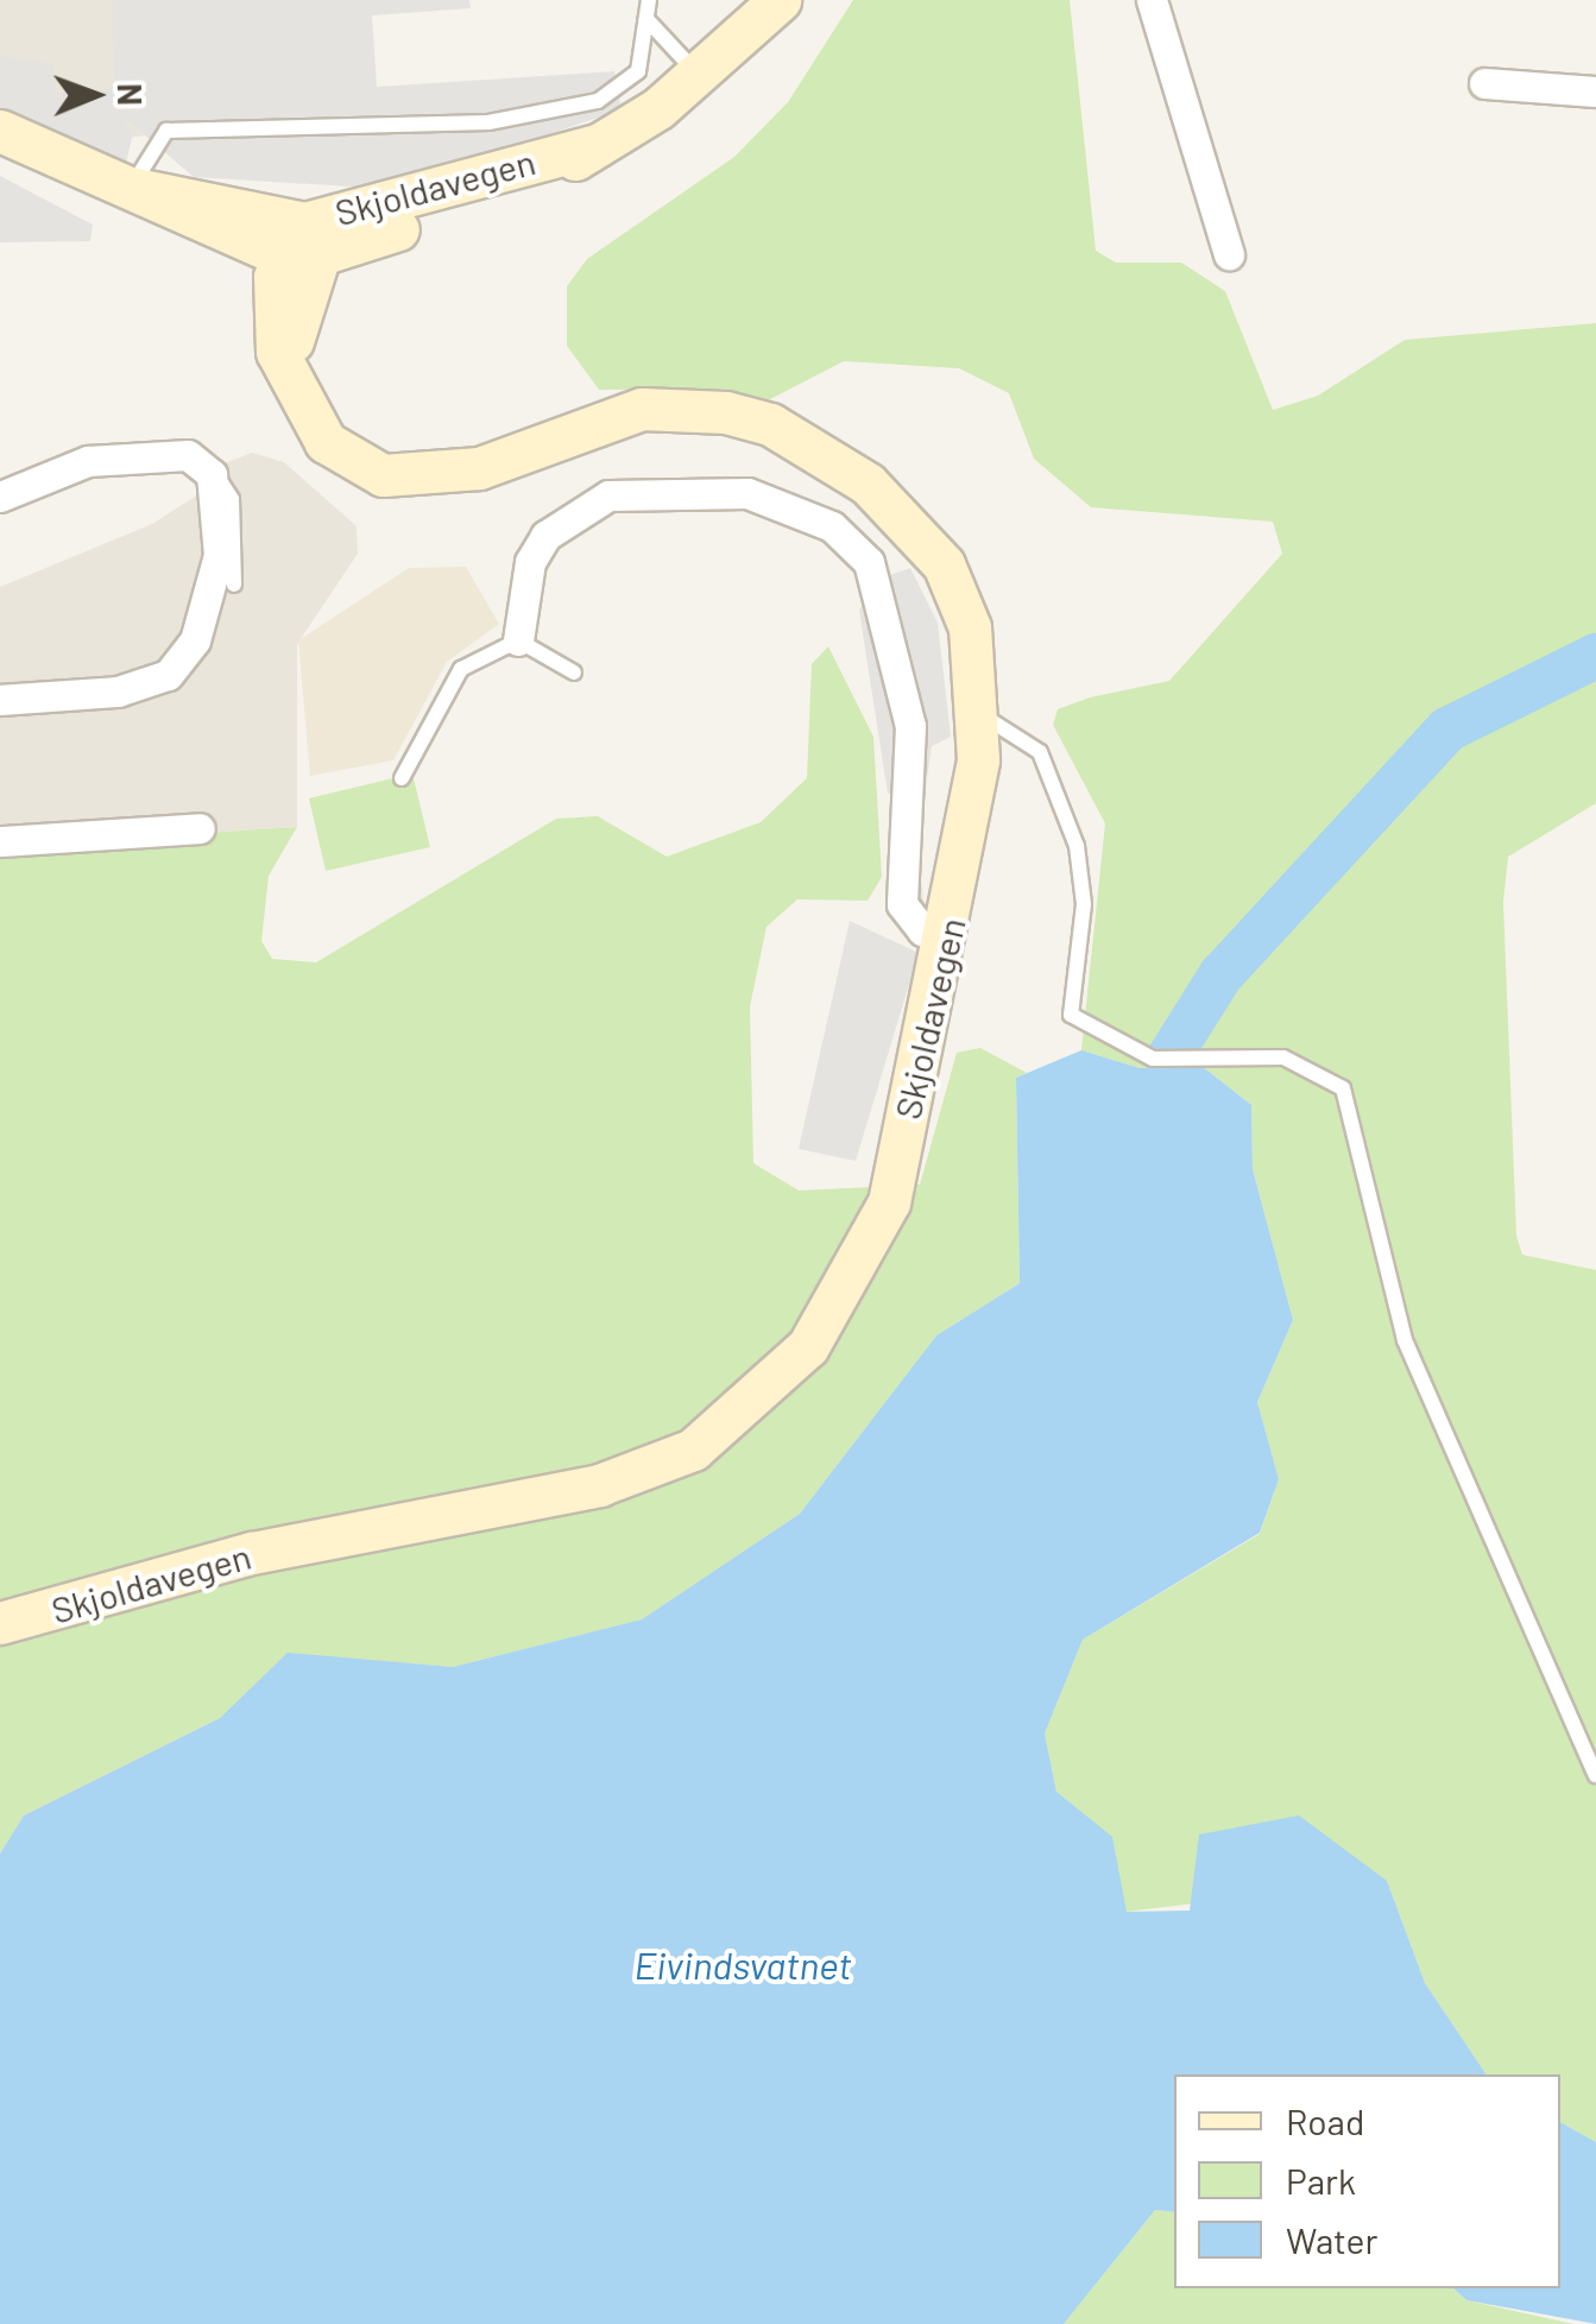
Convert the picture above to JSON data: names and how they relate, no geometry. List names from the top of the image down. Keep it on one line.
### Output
{"streets":{"main road":["Skjoldavegen"]},"water":["Eivindsvatnet"],"legend":["Road","Park","Water"],"north":"right"}
